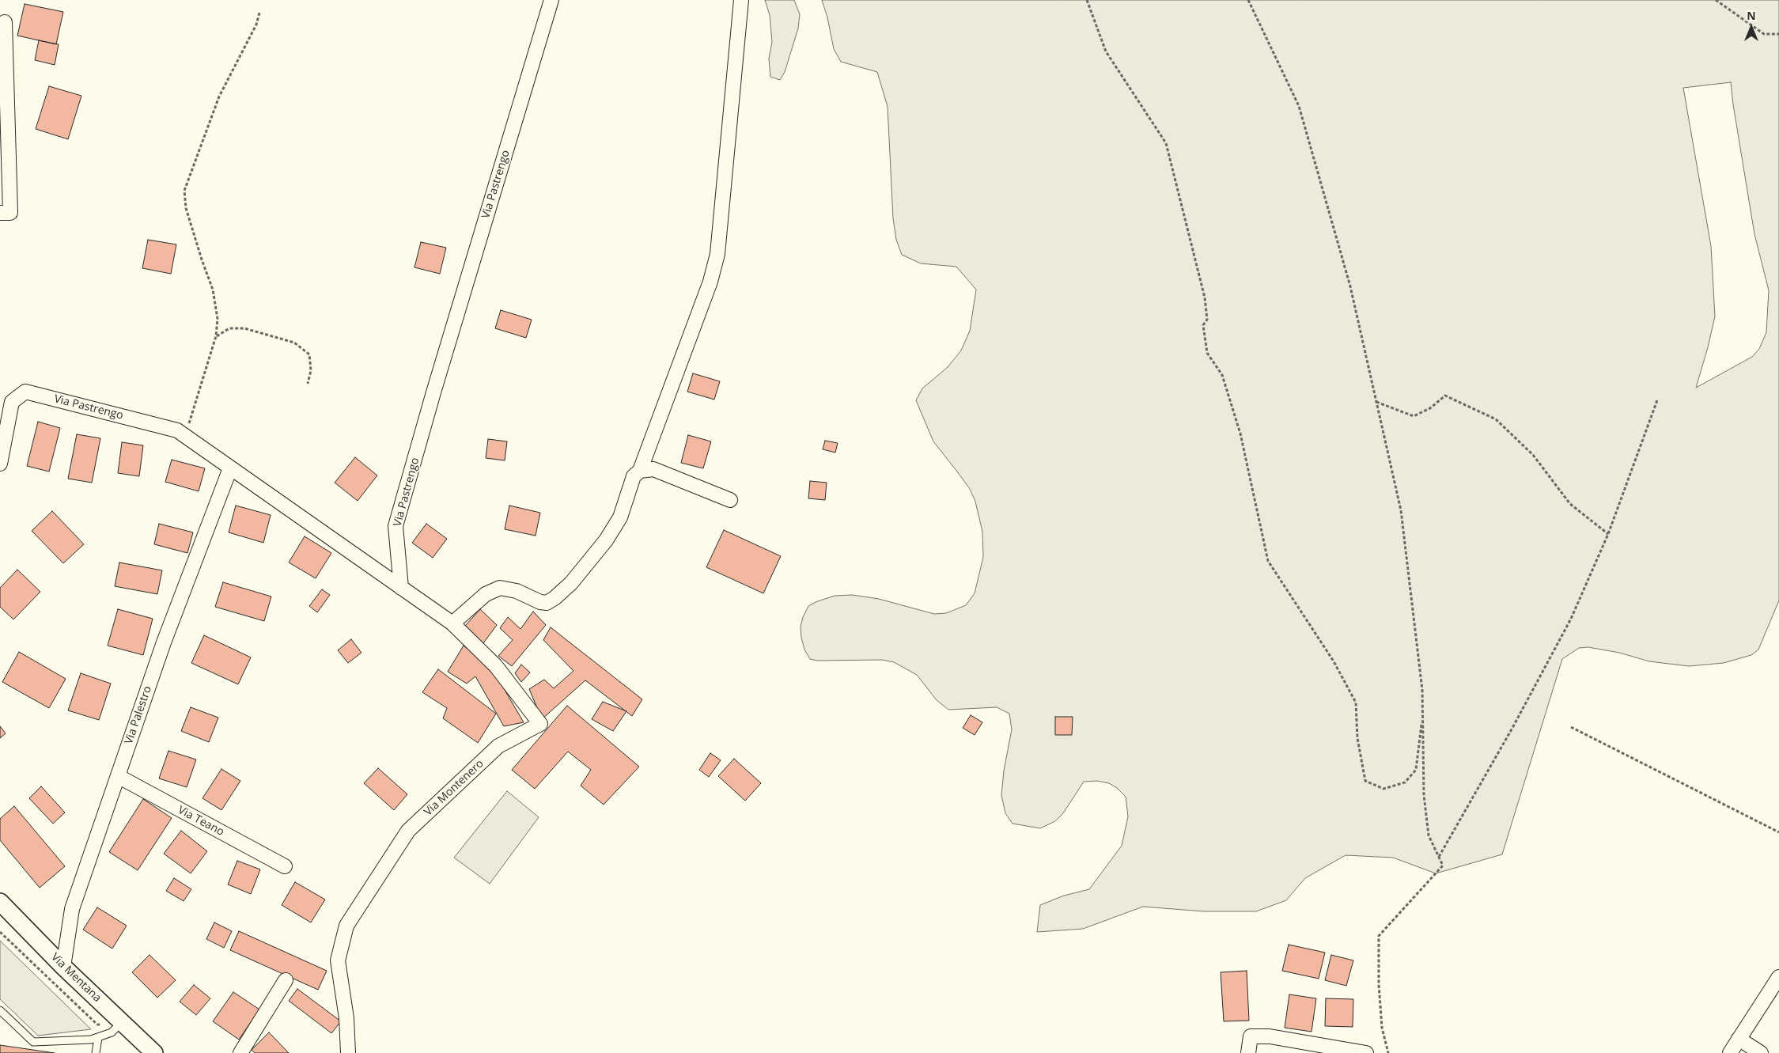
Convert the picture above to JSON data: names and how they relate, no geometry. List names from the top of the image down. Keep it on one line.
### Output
{"streets":{"street":["Via Pastrengo","Via Palestro","Via Montenero","Via Teano","Via Mentana"]},"crossings":[["Via Pastrengo","Via Palestro"],["Via Pastrengo","Via Montenero"],["Via Palestro","Via Teano"],["Via Palestro","Via Mentana"]],"north":"top"}
